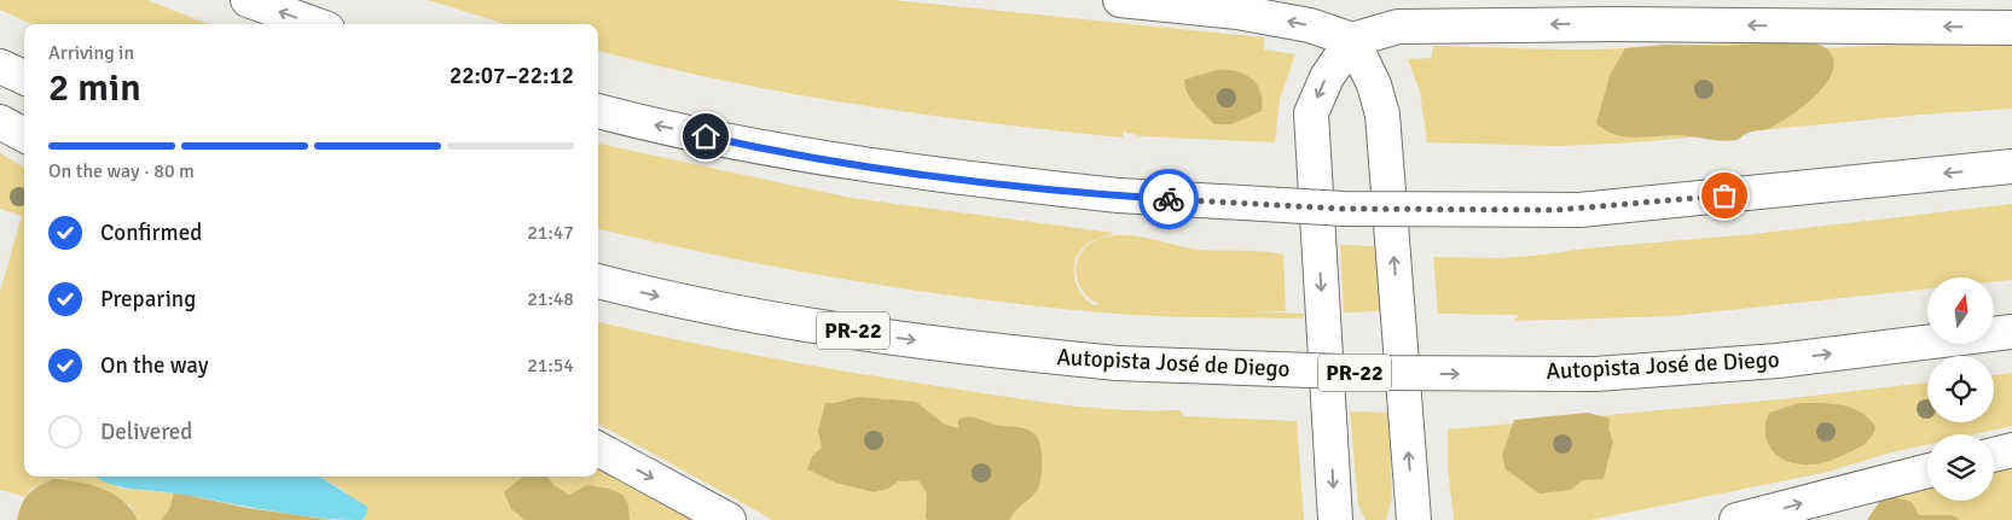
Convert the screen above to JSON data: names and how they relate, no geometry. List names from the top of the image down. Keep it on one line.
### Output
{"streets":{"main road":["PR-22","Autopista José de Diego"]},"north":"top","page":{"heading":["2 min","Arriving in","22:07–22:12"],"bar":"On the way · 80 m","list":[["Confirmed","21:47"],["Preparing","21:48"],["On the way","21:54"],"Delivered"]}}
